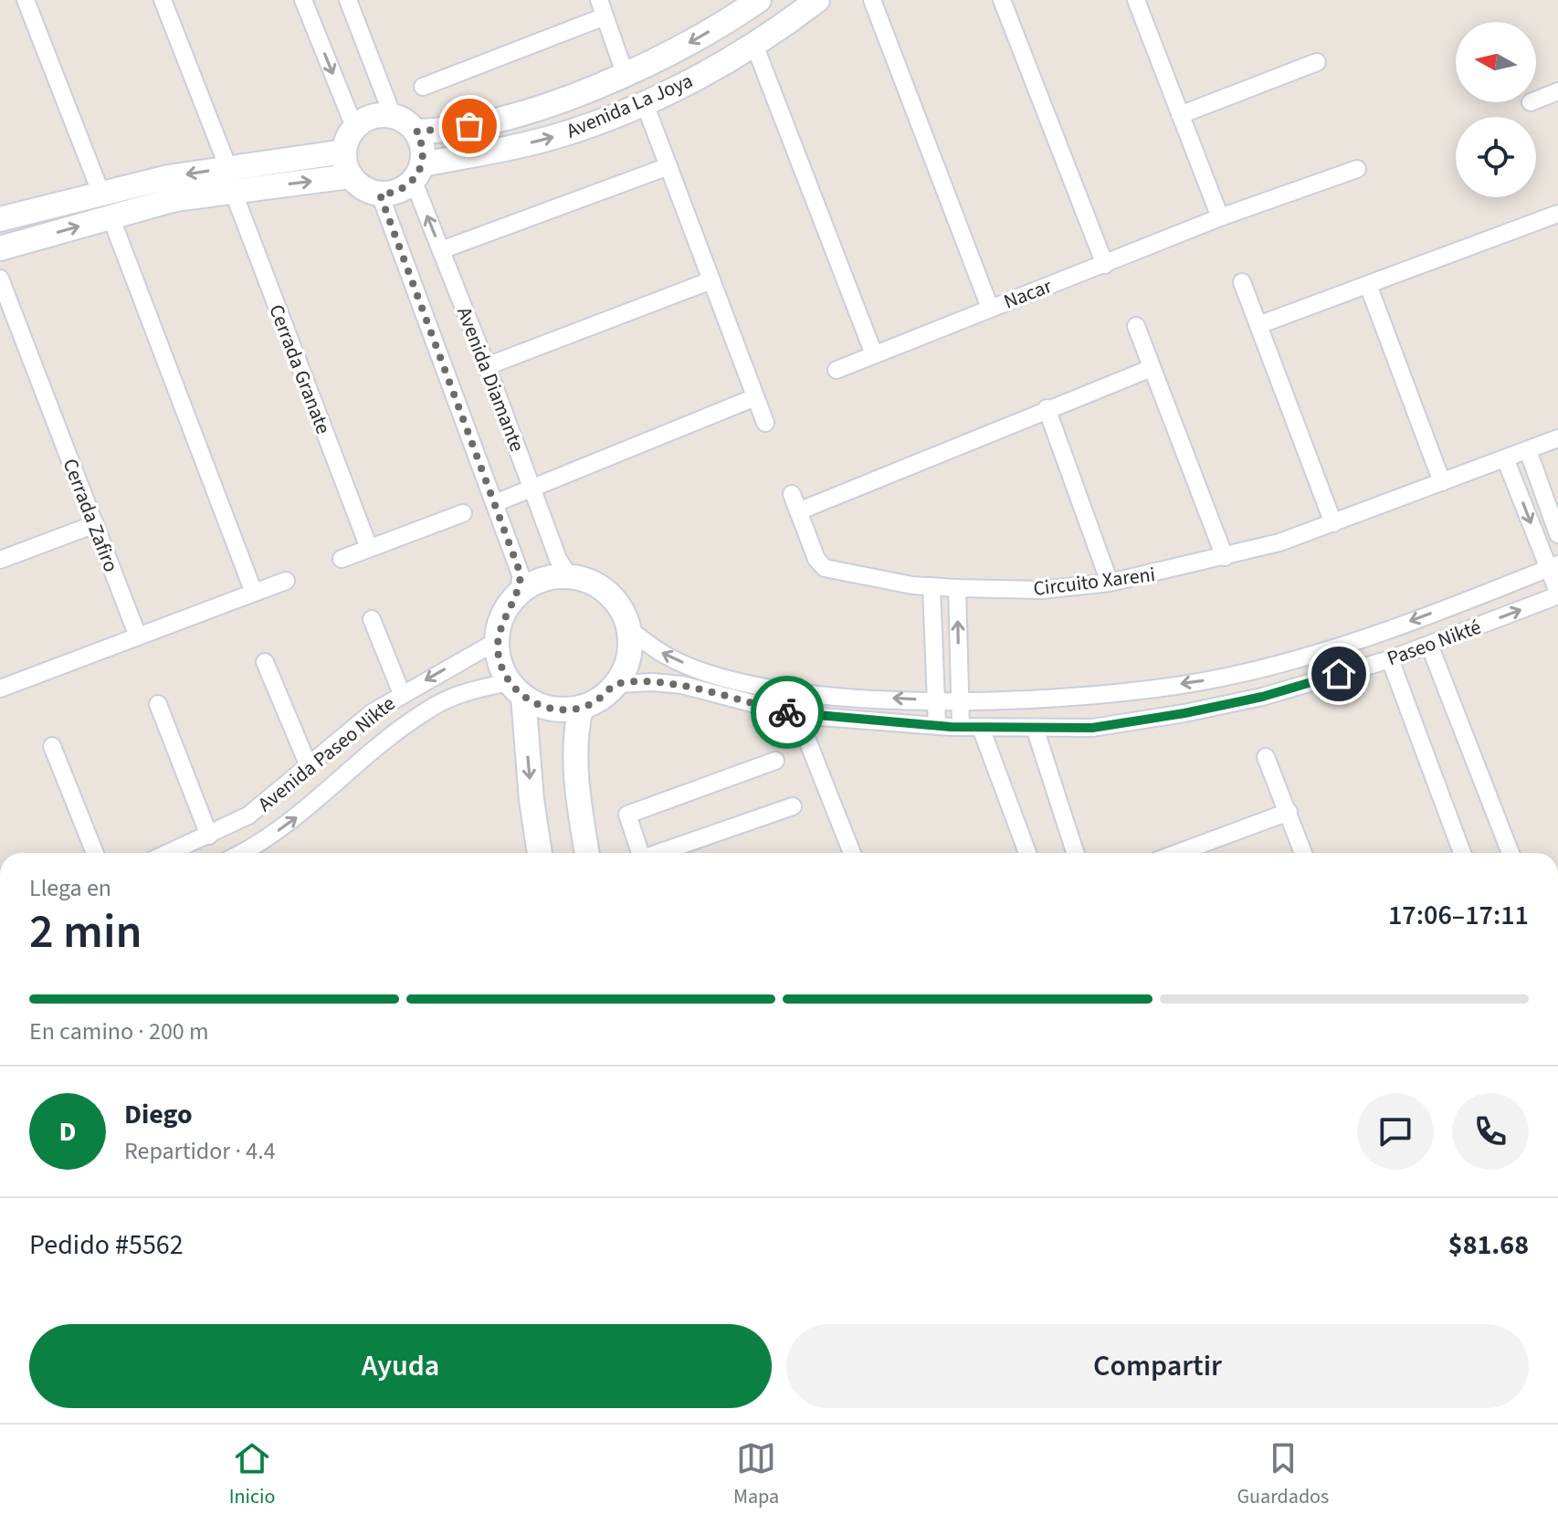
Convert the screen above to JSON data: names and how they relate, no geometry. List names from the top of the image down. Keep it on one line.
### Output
{"streets":{"street":["Avenida La Joya","Nacar","Cerrada Granate","Avenida Diamante","Cerrada Zafiro","Circuito Xareni","Paseo Nikté","Avenida Paseo Nikte"]},"crossings":[["Avenida La Joya","Avenida Diamante"],["Avenida Diamante","Paseo Nikté"],["Avenida Diamante","Avenida Paseo Nikte"],["Paseo Nikté","Avenida Paseo Nikte"]],"north":"left","page":{"heading":["2 min","Llega en","17:06–17:11"],"panel":["Diego","Repartidor · 4.4","Pedido #5562","$81.68"],"bar":"En camino · 200 m","round":"D","buttons":["Ayuda","Compartir"],"tabs":["Inicio","Mapa","Guardados"]}}
